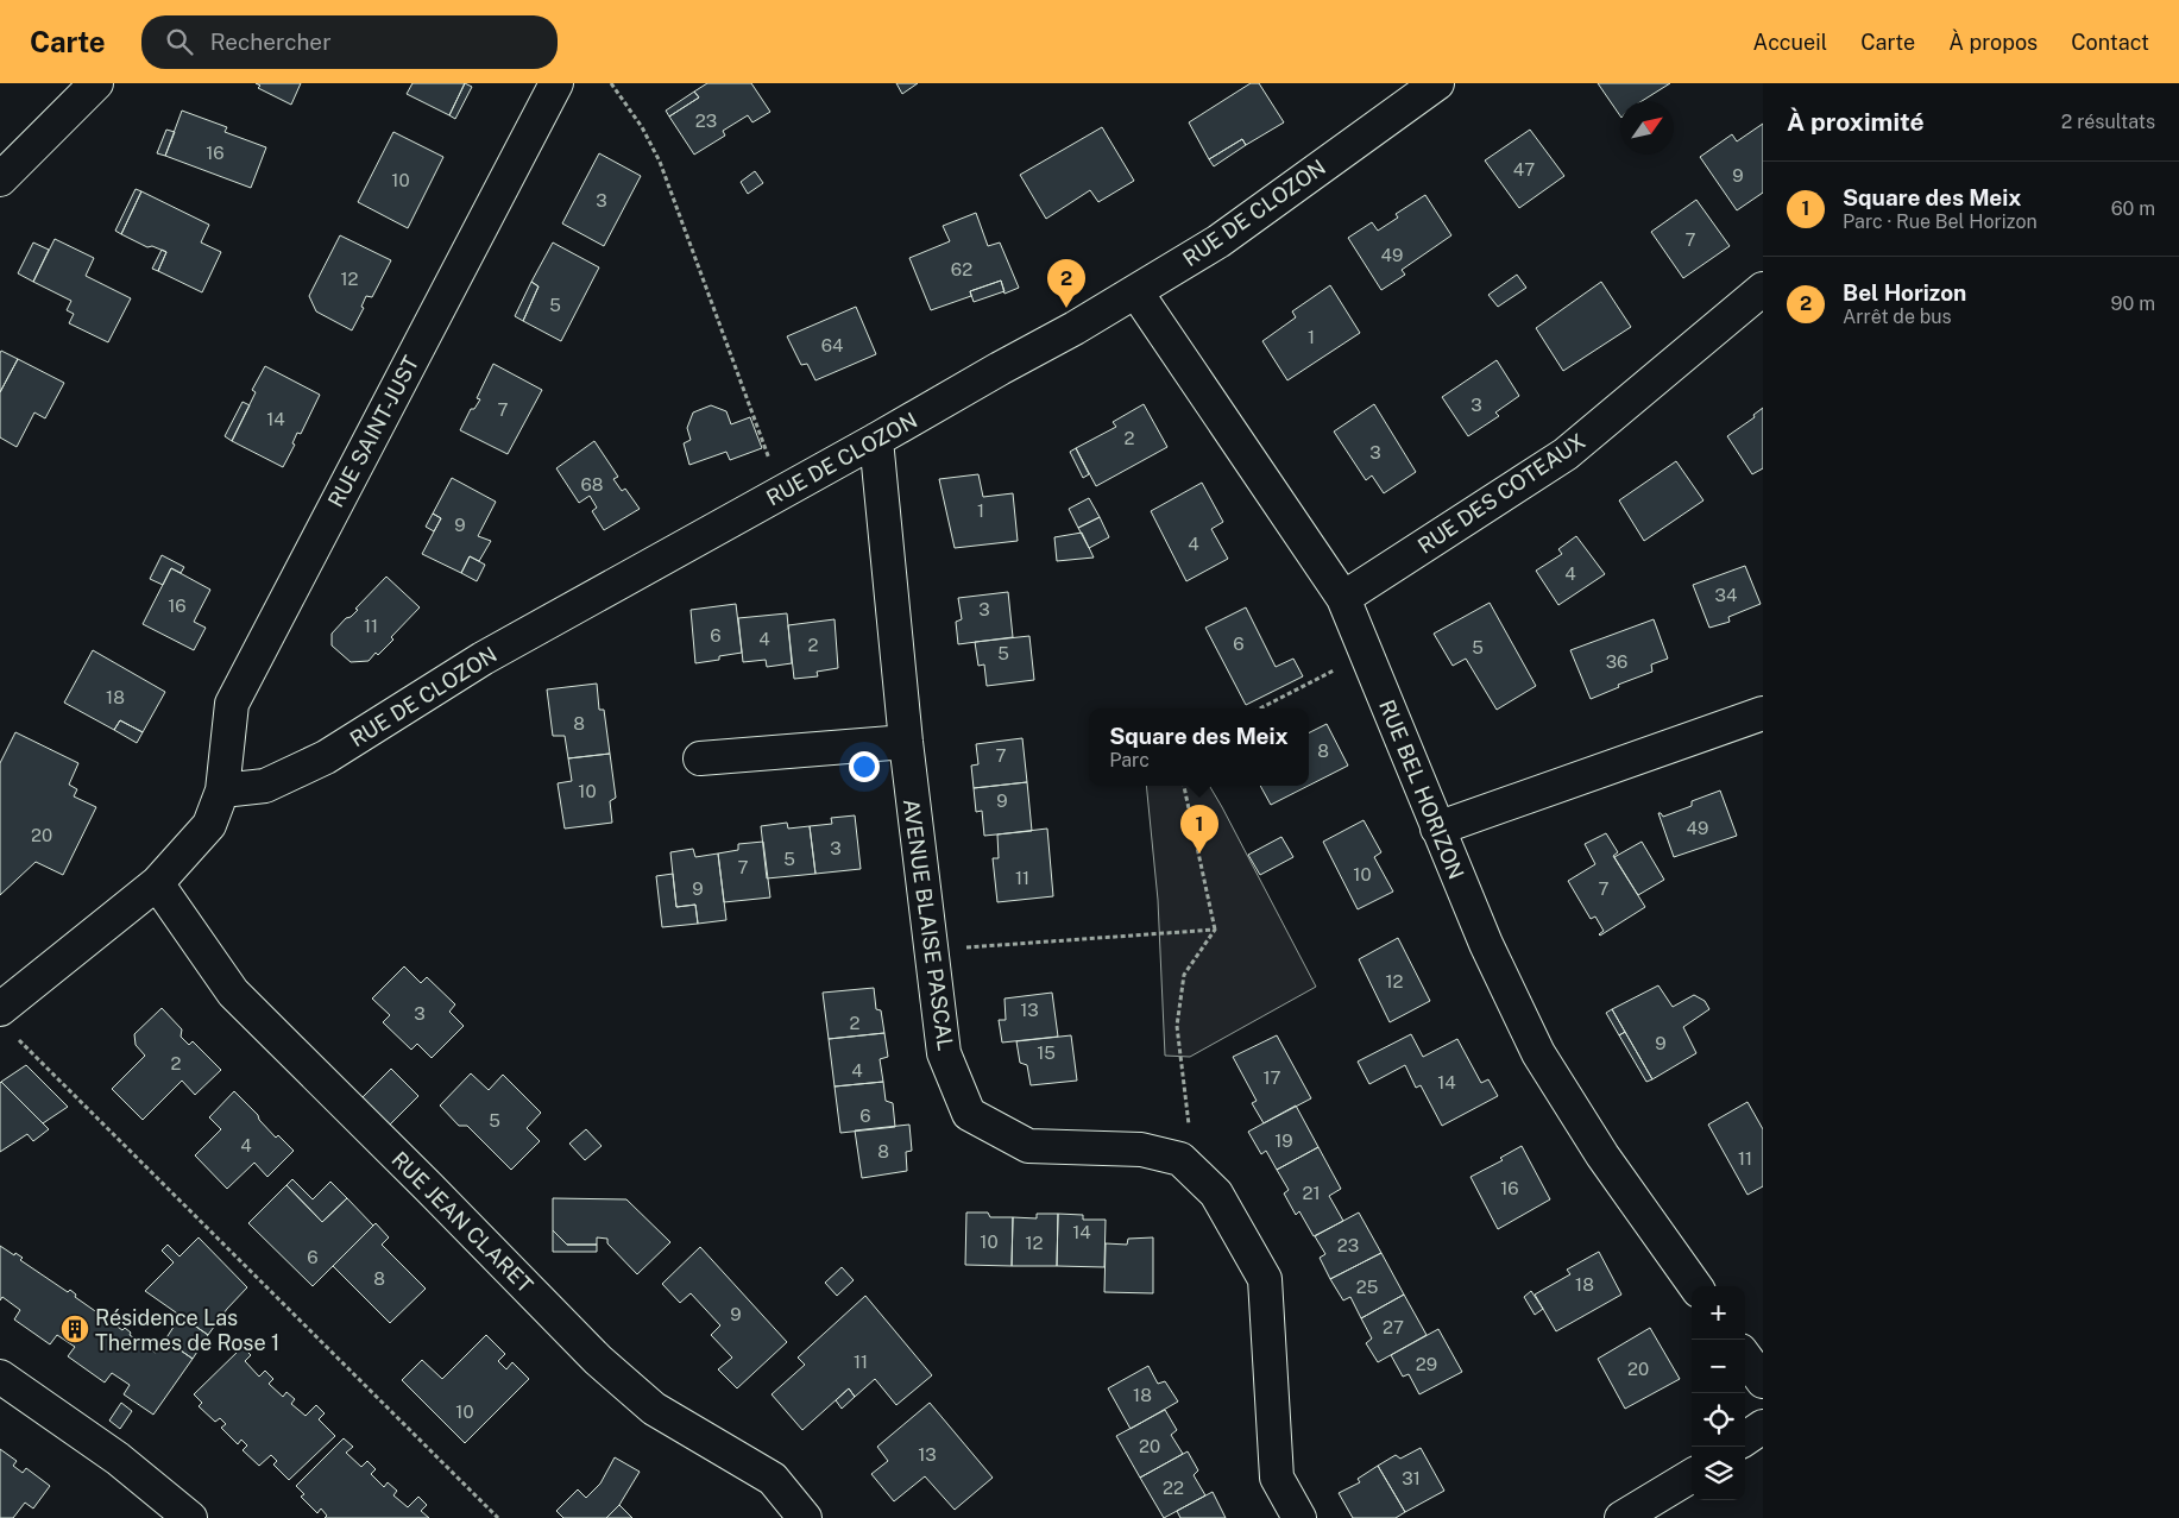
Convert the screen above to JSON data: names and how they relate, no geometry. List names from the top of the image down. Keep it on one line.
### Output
{"streets":{"street":["RUE DE CLOZON","RUE SAINT-JUST","RUE DES COTEAUX","RUE BEL HORIZON","AVENUE BLAISE PASCAL","RUE JEAN CLARET"]},"crossings":[["RUE DE CLOZON","RUE SAINT-JUST"],["RUE DE CLOZON","RUE BEL HORIZON"],["RUE DE CLOZON","AVENUE BLAISE PASCAL"],["RUE SAINT-JUST","RUE JEAN CLARET"],["RUE DES COTEAUX","RUE BEL HORIZON"]],"places":{"building":["Résidence Las Thermes de Rose 1"]},"house_numbers":["23","16","47","9","10","3","7","49","62","12","5","1","64","3","7","14","2","3","68","1","9","4","4","34","16","3","11","6","4","6","2","5","5","36","18","8","8","7","10","9","49","20","3","5","7","10","11","9","7","12","13","3","2","9","15","2","4","17","14","6","5","19","4","8","11","16","21","14","10","12","23","6","8","18","25","9","27","11","29","20","18","10","20","13","31","22"],"north":"top right","page":{"header":"Carte","search":"Rechercher","nav":["Accueil","Carte","À propos","Contact"],"heading":["À proximité","2 résultats"],"list":[{"mark":"1","name":"Square des Meix","note":"Parc · Rue Bel Horizon","value":"60 m"},{"mark":"2","name":"Bel Horizon","note":"Arrêt de bus","value":"90 m"}],"pins":["2","1"],"popup":["Square des Meix","Parc"],"map_buttons":["+","−"]}}
